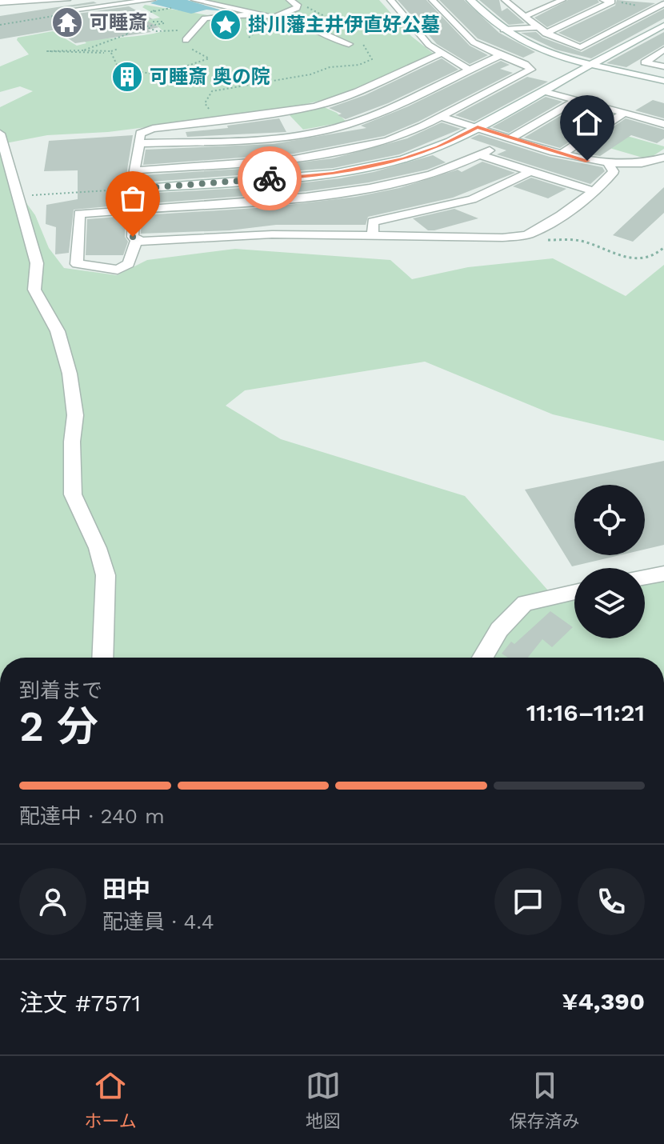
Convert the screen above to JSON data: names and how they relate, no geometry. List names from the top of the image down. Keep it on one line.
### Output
{"places":{"temple":["可睡斎"],"place":["掛川藩主井伊直好公墓"],"building":["可睡斎 奥の院"]},"page":{"heading":["2 分","到着まで","11:16–11:21"],"panel":["田中","配達員 · 4.4","注文 #7571","¥4,390"],"bar":"配達中 · 240 m","tabs":["ホーム","地図","保存済み"]}}
